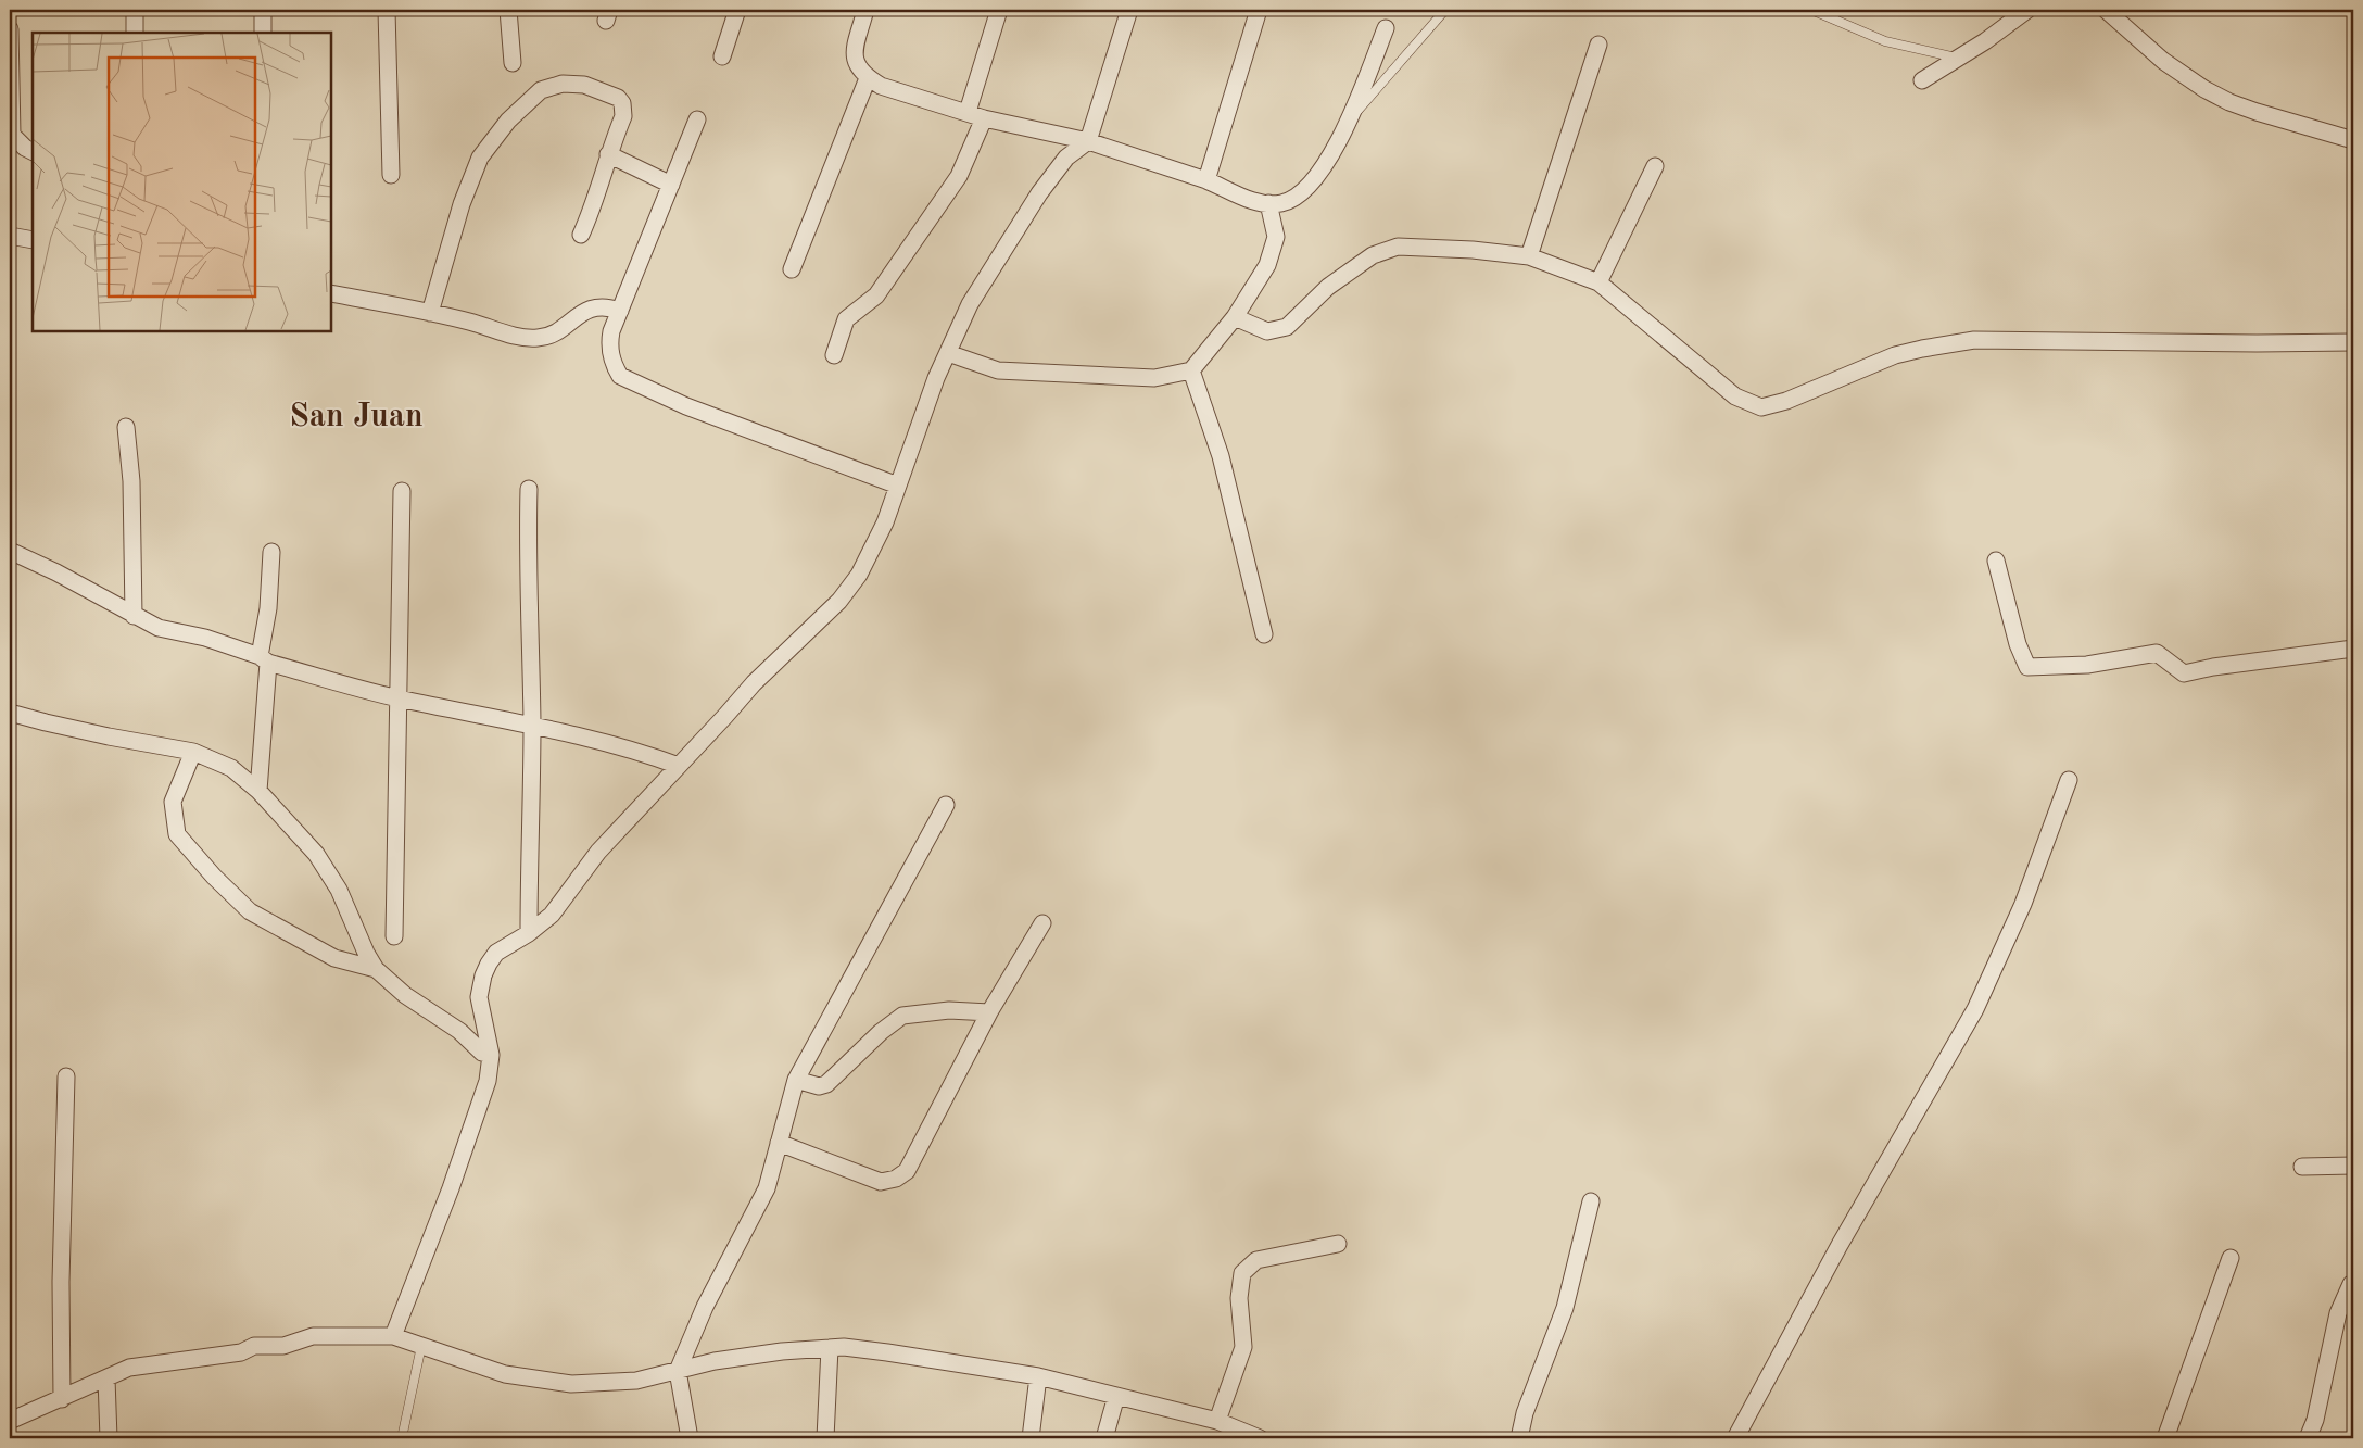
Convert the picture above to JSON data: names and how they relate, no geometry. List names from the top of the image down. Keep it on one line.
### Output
{"districts":["San Juan"]}
